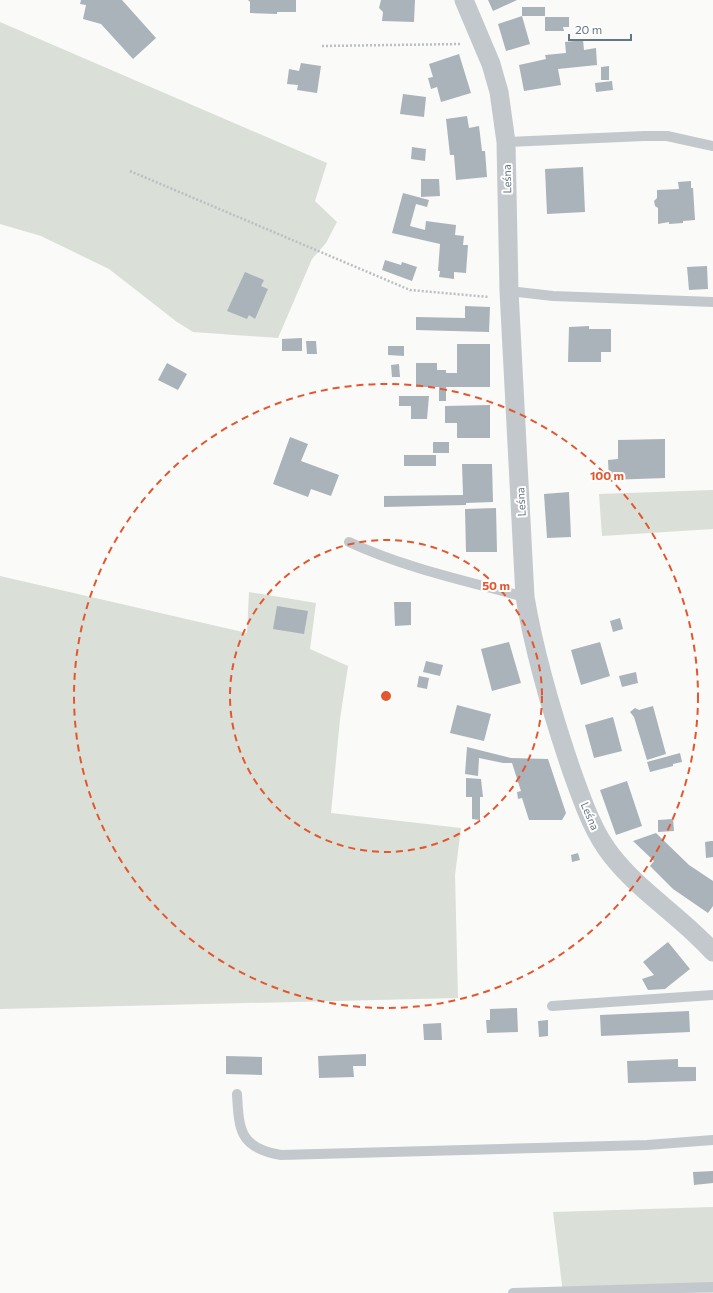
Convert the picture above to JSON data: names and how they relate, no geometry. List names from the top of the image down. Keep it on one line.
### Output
{"streets":{"street":["Leśna"]},"scale_bar":"20 m","rings":["100 m","50 m"]}
